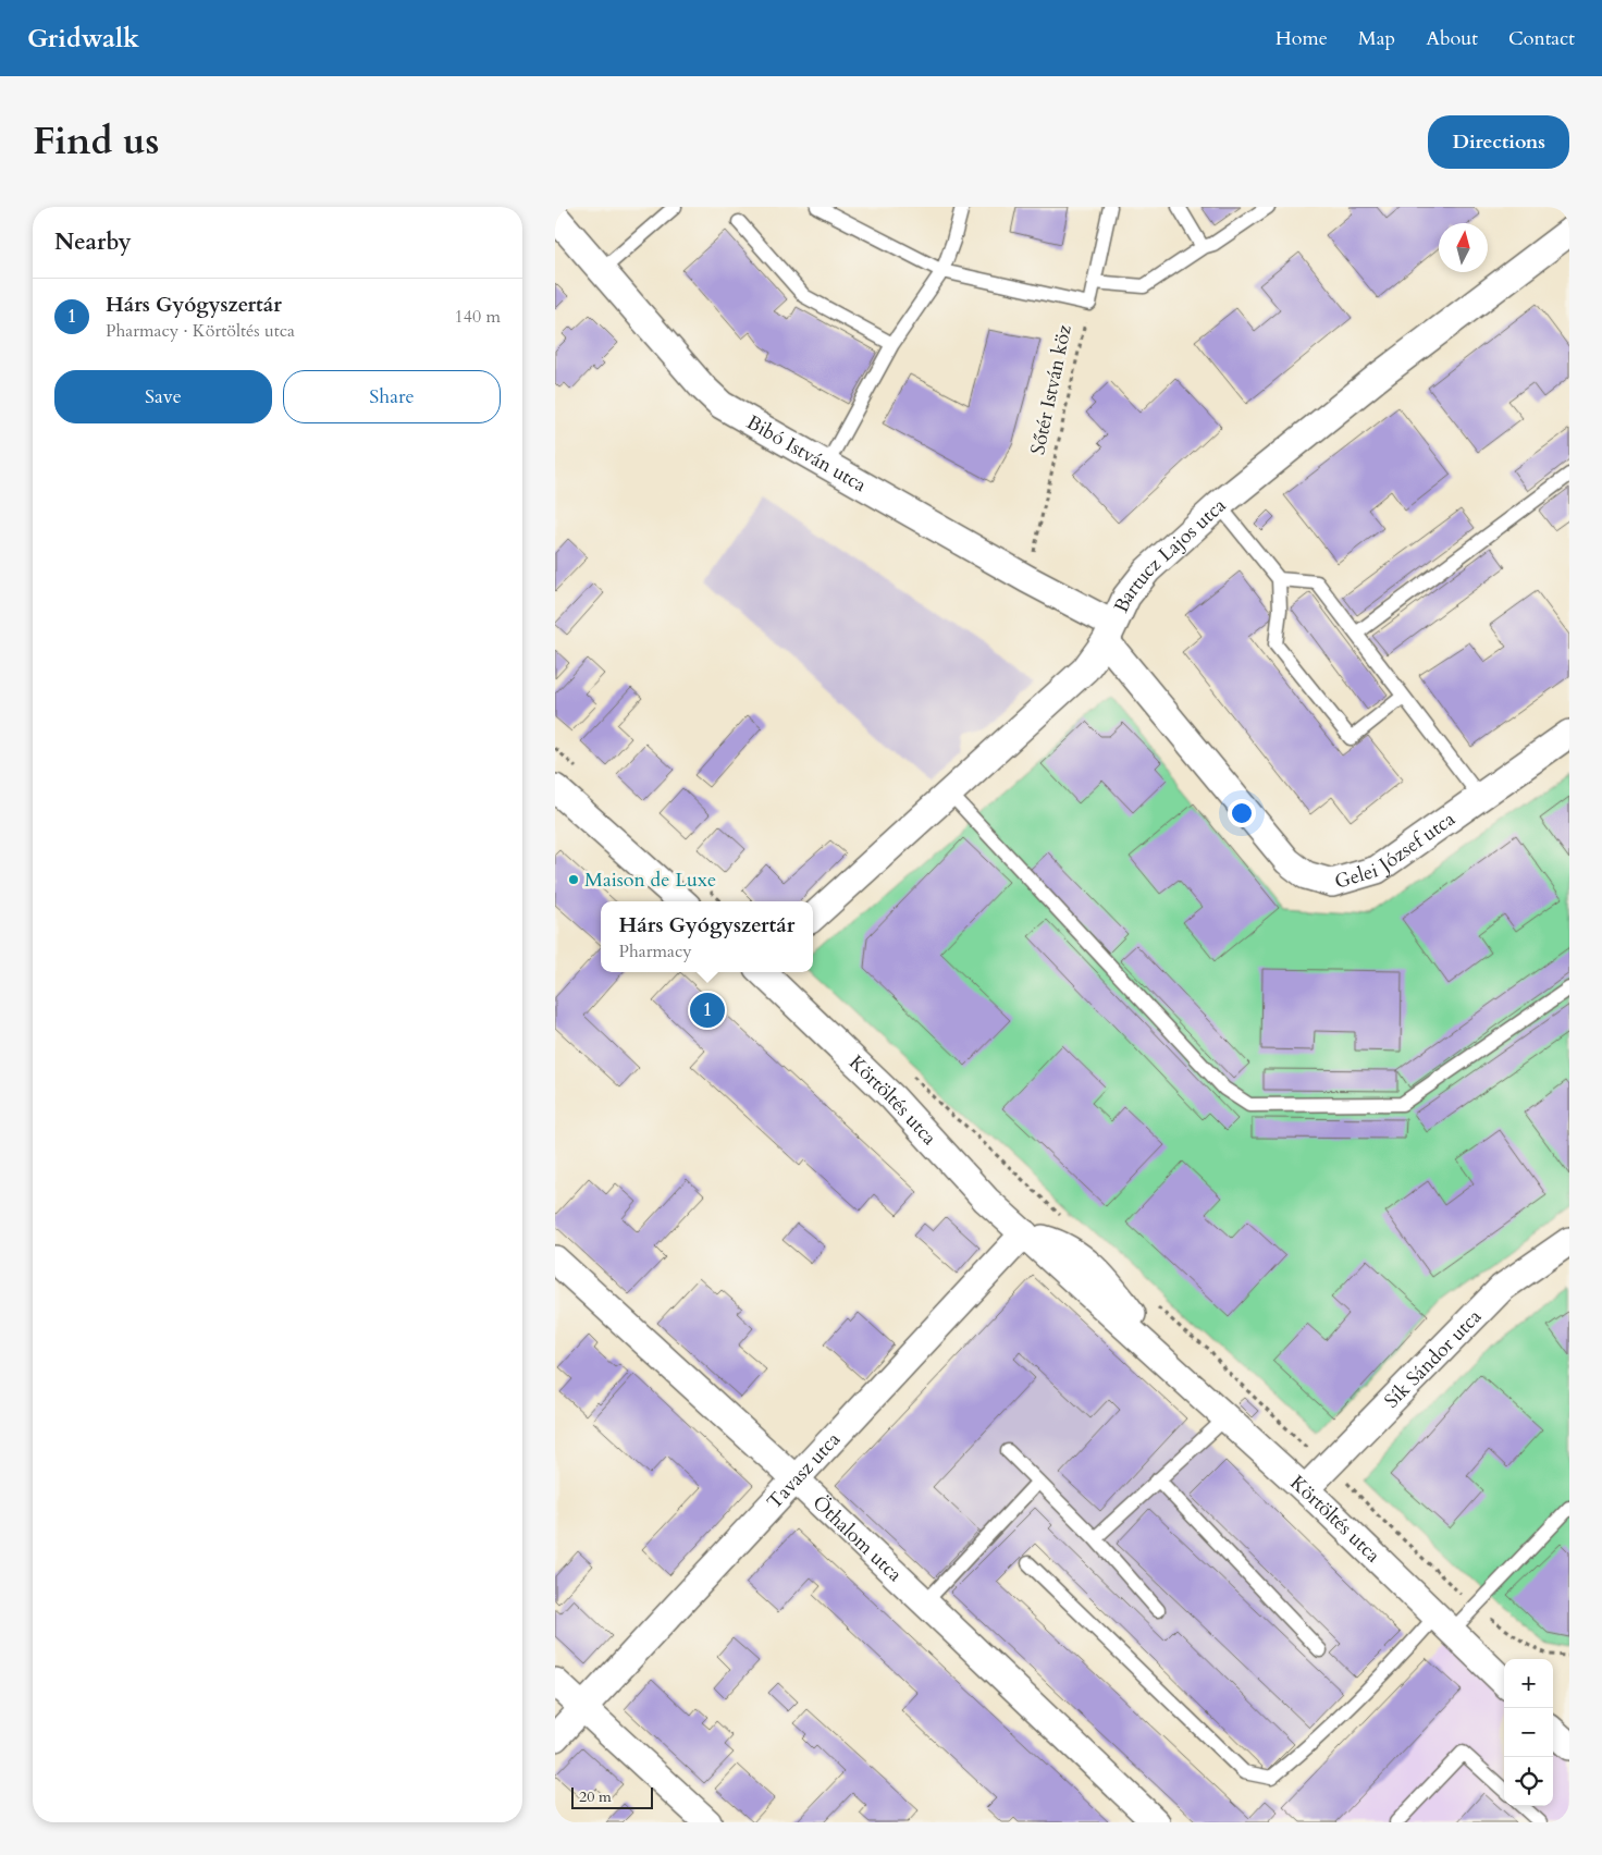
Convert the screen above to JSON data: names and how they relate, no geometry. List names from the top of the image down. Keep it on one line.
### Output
{"streets":{"street":["Bibó István utca","Bartucz Lajos utca","Gelei József utca","Körtöltés utca","Sík Sándor utca","Tavasz utca","Öthalom utca"],"lane":["Sőtér István köz"]},"crossings":[["Sőtér István köz","Bibó István utca"],["Bibó István utca","Bartucz Lajos utca"],["Bibó István utca","Gelei József utca"],["Bartucz Lajos utca","Gelei József utca"],["Körtöltés utca","Sík Sándor utca"],["Körtöltés utca","Tavasz utca"],["Tavasz utca","Öthalom utca"]],"places":["Maison de Luxe"],"scale_bar":"20 m","north":"top","page":{"header":"Gridwalk","nav":["Home","Map","About","Contact"],"title":"Find us","buttons":["Directions",["Save","Share"]],"heading":"Nearby","list":[{"mark":"1","name":"Hárs Gyógyszertár","note":"Pharmacy · Körtöltés utca","value":"140 m"}],"popup":["Hárs Gyógyszertár","Pharmacy"],"pins":"1","map_buttons":["+","−"],"scale":"20 m"}}
